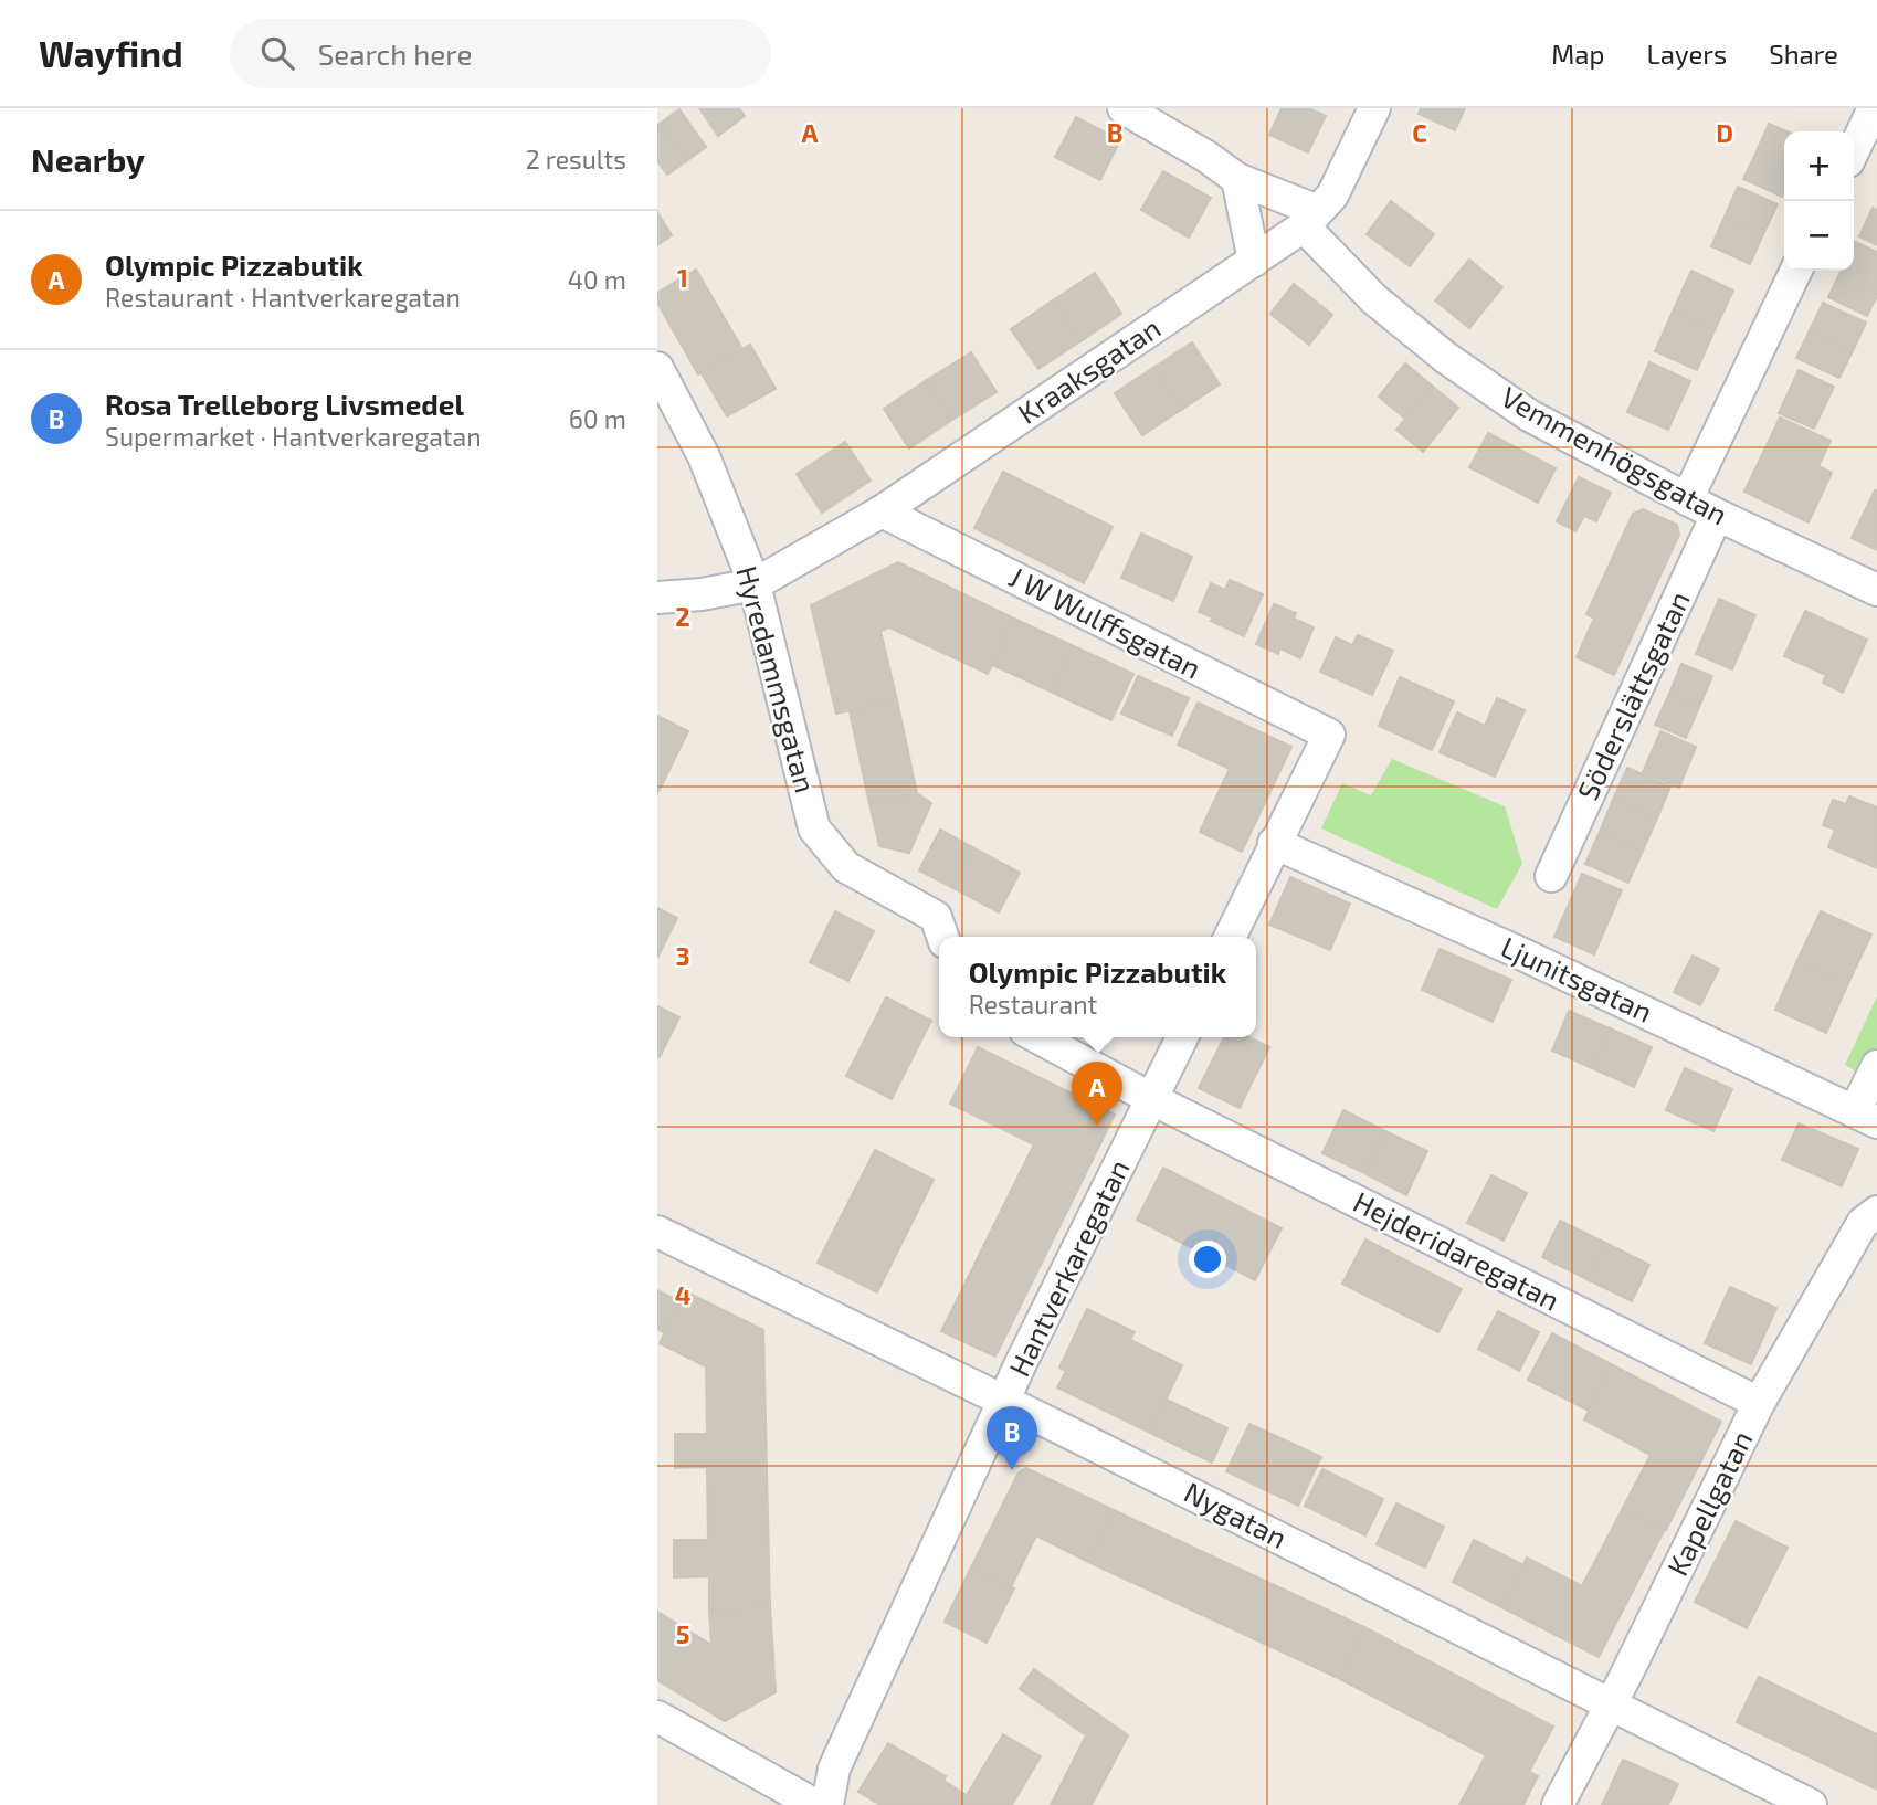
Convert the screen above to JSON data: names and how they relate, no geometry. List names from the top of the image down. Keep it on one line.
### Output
{"streets":{"street":["Kraaksgatan","Vemmenhögsgatan","J W Wulffsgatan","Hyredammsgatan","Söderslättsgatan","Ljunitsgatan","Hejderidaregatan","Hantverkaregatan","Kapellgatan","Nygatan"]},"crossings":[["Kraaksgatan","Vemmenhögsgatan"],["Kraaksgatan","J W Wulffsgatan"],["Kraaksgatan","Hyredammsgatan"],["Vemmenhögsgatan","Söderslättsgatan"],["J W Wulffsgatan","Ljunitsgatan"],["Hejderidaregatan","Hantverkaregatan"],["Hejderidaregatan","Kapellgatan"],["Hantverkaregatan","Nygatan"],["Kapellgatan","Nygatan"]],"page":{"header":"Wayfind","search":"Search here","nav":["Map","Layers","Share"],"heading":["Nearby","2 results"],"map_buttons":["+","−"],"list":[{"mark":"A","name":"Olympic Pizzabutik","note":"Restaurant · Hantverkaregatan","value":"40 m"},{"mark":"B","name":"Rosa Trelleborg Livsmedel","note":"Supermarket · Hantverkaregatan","value":"60 m"}],"popup":["Olympic Pizzabutik","Restaurant"],"pins":["A","B"]},"grid":{"columns":["A","B","C","D"],"rows":["1","2","3","4","5"]}}
